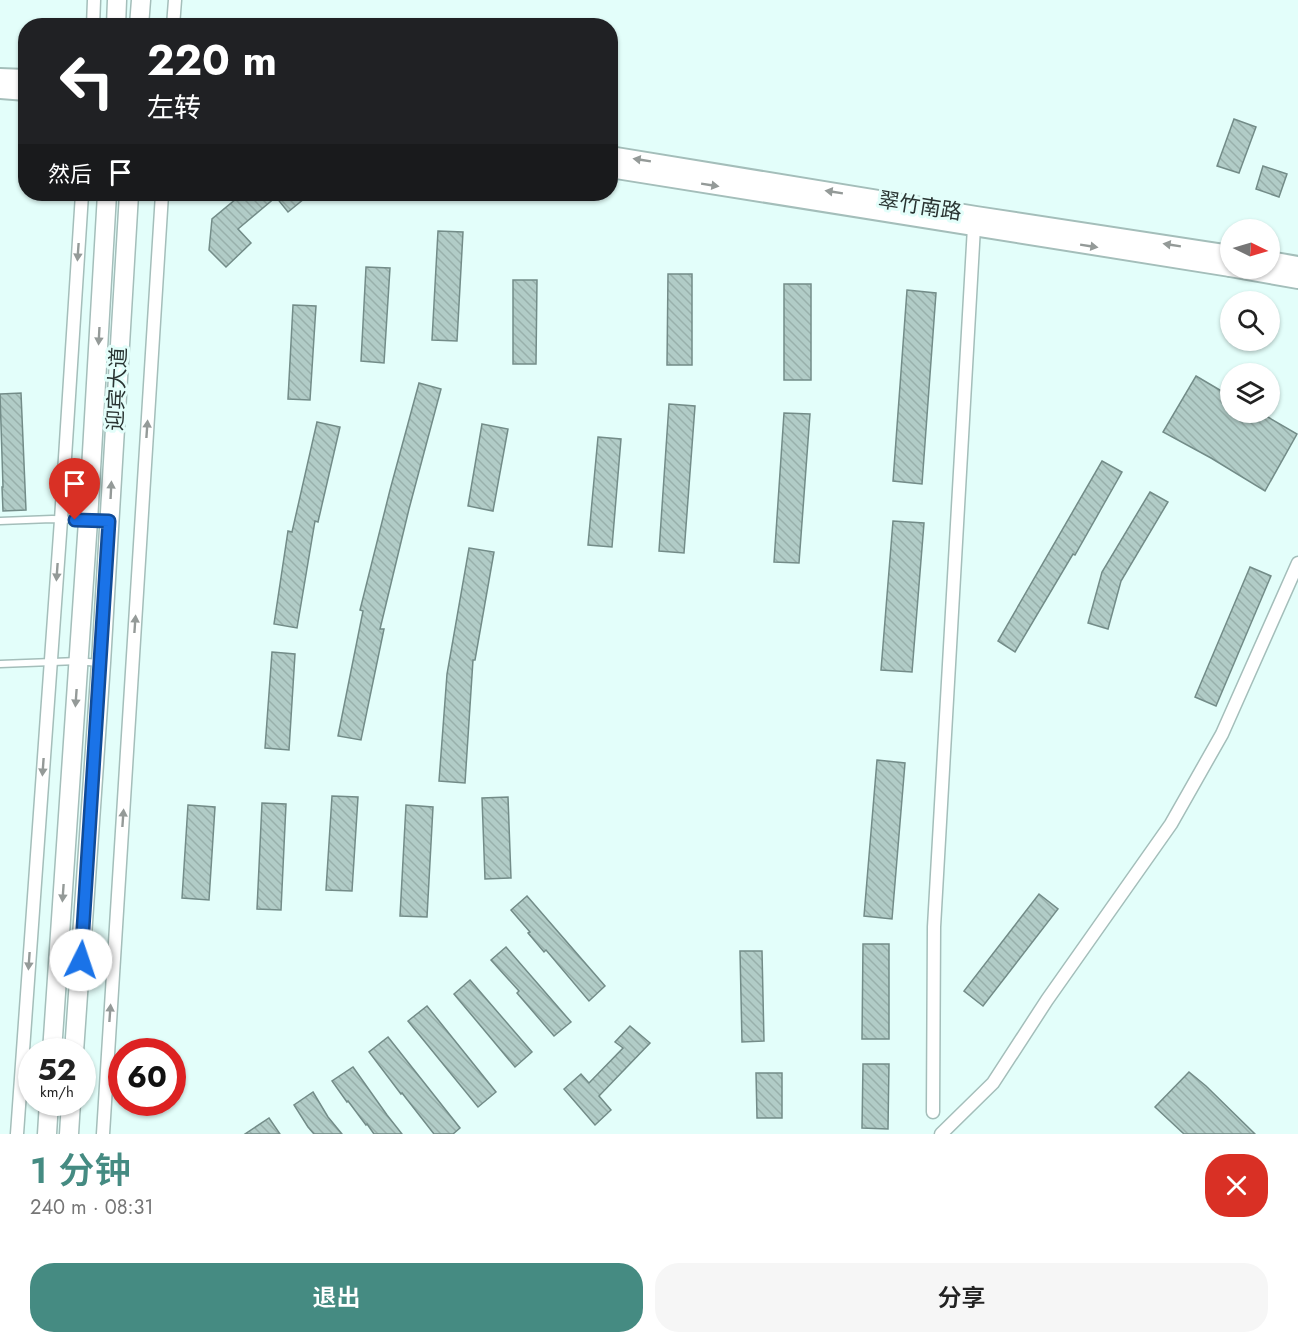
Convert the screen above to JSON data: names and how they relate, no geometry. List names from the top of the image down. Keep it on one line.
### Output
{"streets":{"main road":["翠竹南路","迎宾大道"]},"north":"right","page":{"turn":["220 m","左转"],"then":"然后","speed":"52 km/h","limit":"60","heading":["1 分钟","240 m · 08:31"],"buttons":["退出","分享"]}}
